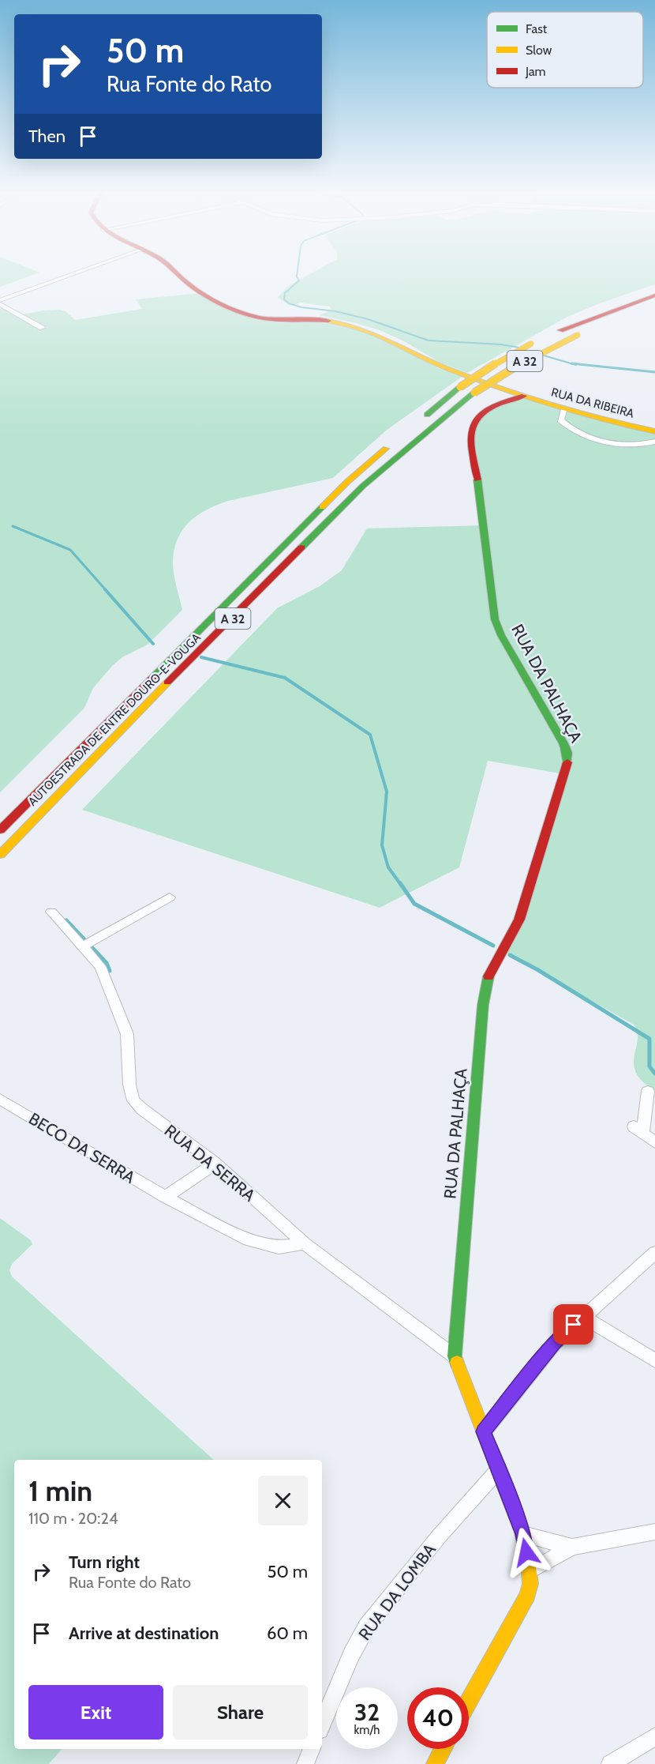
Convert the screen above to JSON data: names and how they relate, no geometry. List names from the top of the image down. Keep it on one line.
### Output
{"streets":{"main road":["A 32","RUA DA RIBEIRA","RUA DA PALHAÇA","AUTOESTRADA DE ENTRE DOURO-E-VOUGA"],"street":["BECO DA SERRA","RUA DA SERRA","RUA DA LOMBA"]},"crossings":[["RUA DA RIBEIRA","RUA DA PALHAÇA"],["RUA DA PALHAÇA","RUA DA SERRA"],["RUA DA PALHAÇA","RUA DA LOMBA"],["BECO DA SERRA","RUA DA SERRA"]],"legend":["Fast","Slow","Jam"],"page":{"turn":["50 m","Rua Fonte do Rato"],"then":"Then","heading":["1 min","110 m · 20:24"],"list":[{"name":"Turn right","note":"Rua Fonte do Rato","value":"50 m"},{"name":"Arrive at destination","value":"60 m"}],"buttons":["Exit","Share"],"speed":"32 km/h","limit":"40"}}
